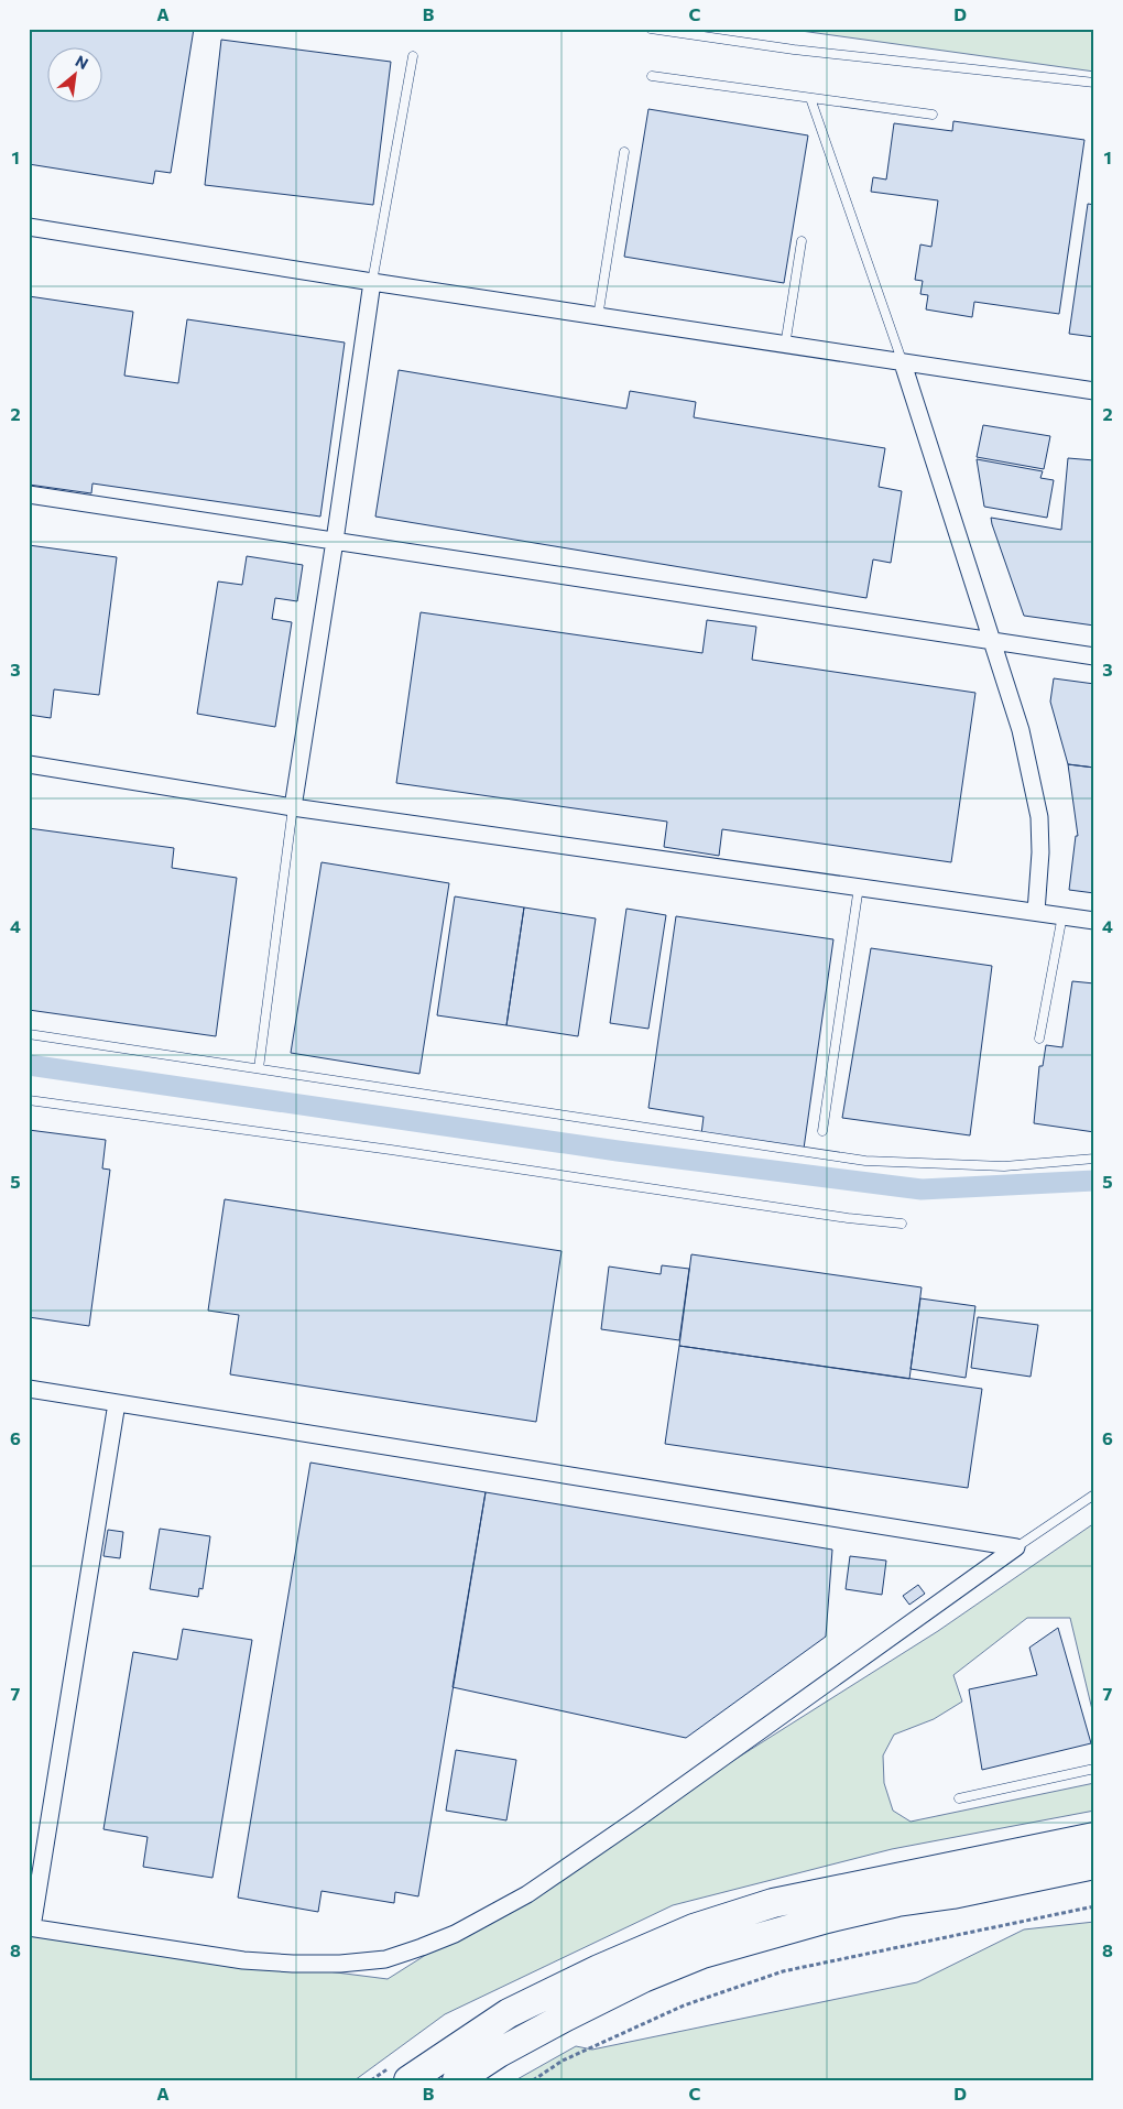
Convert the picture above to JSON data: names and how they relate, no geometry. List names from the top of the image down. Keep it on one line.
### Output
{"north":"top right","grid":{"columns":["A","B","C","D"],"rows":["1","2","3","4","5","6","7","8"]}}
